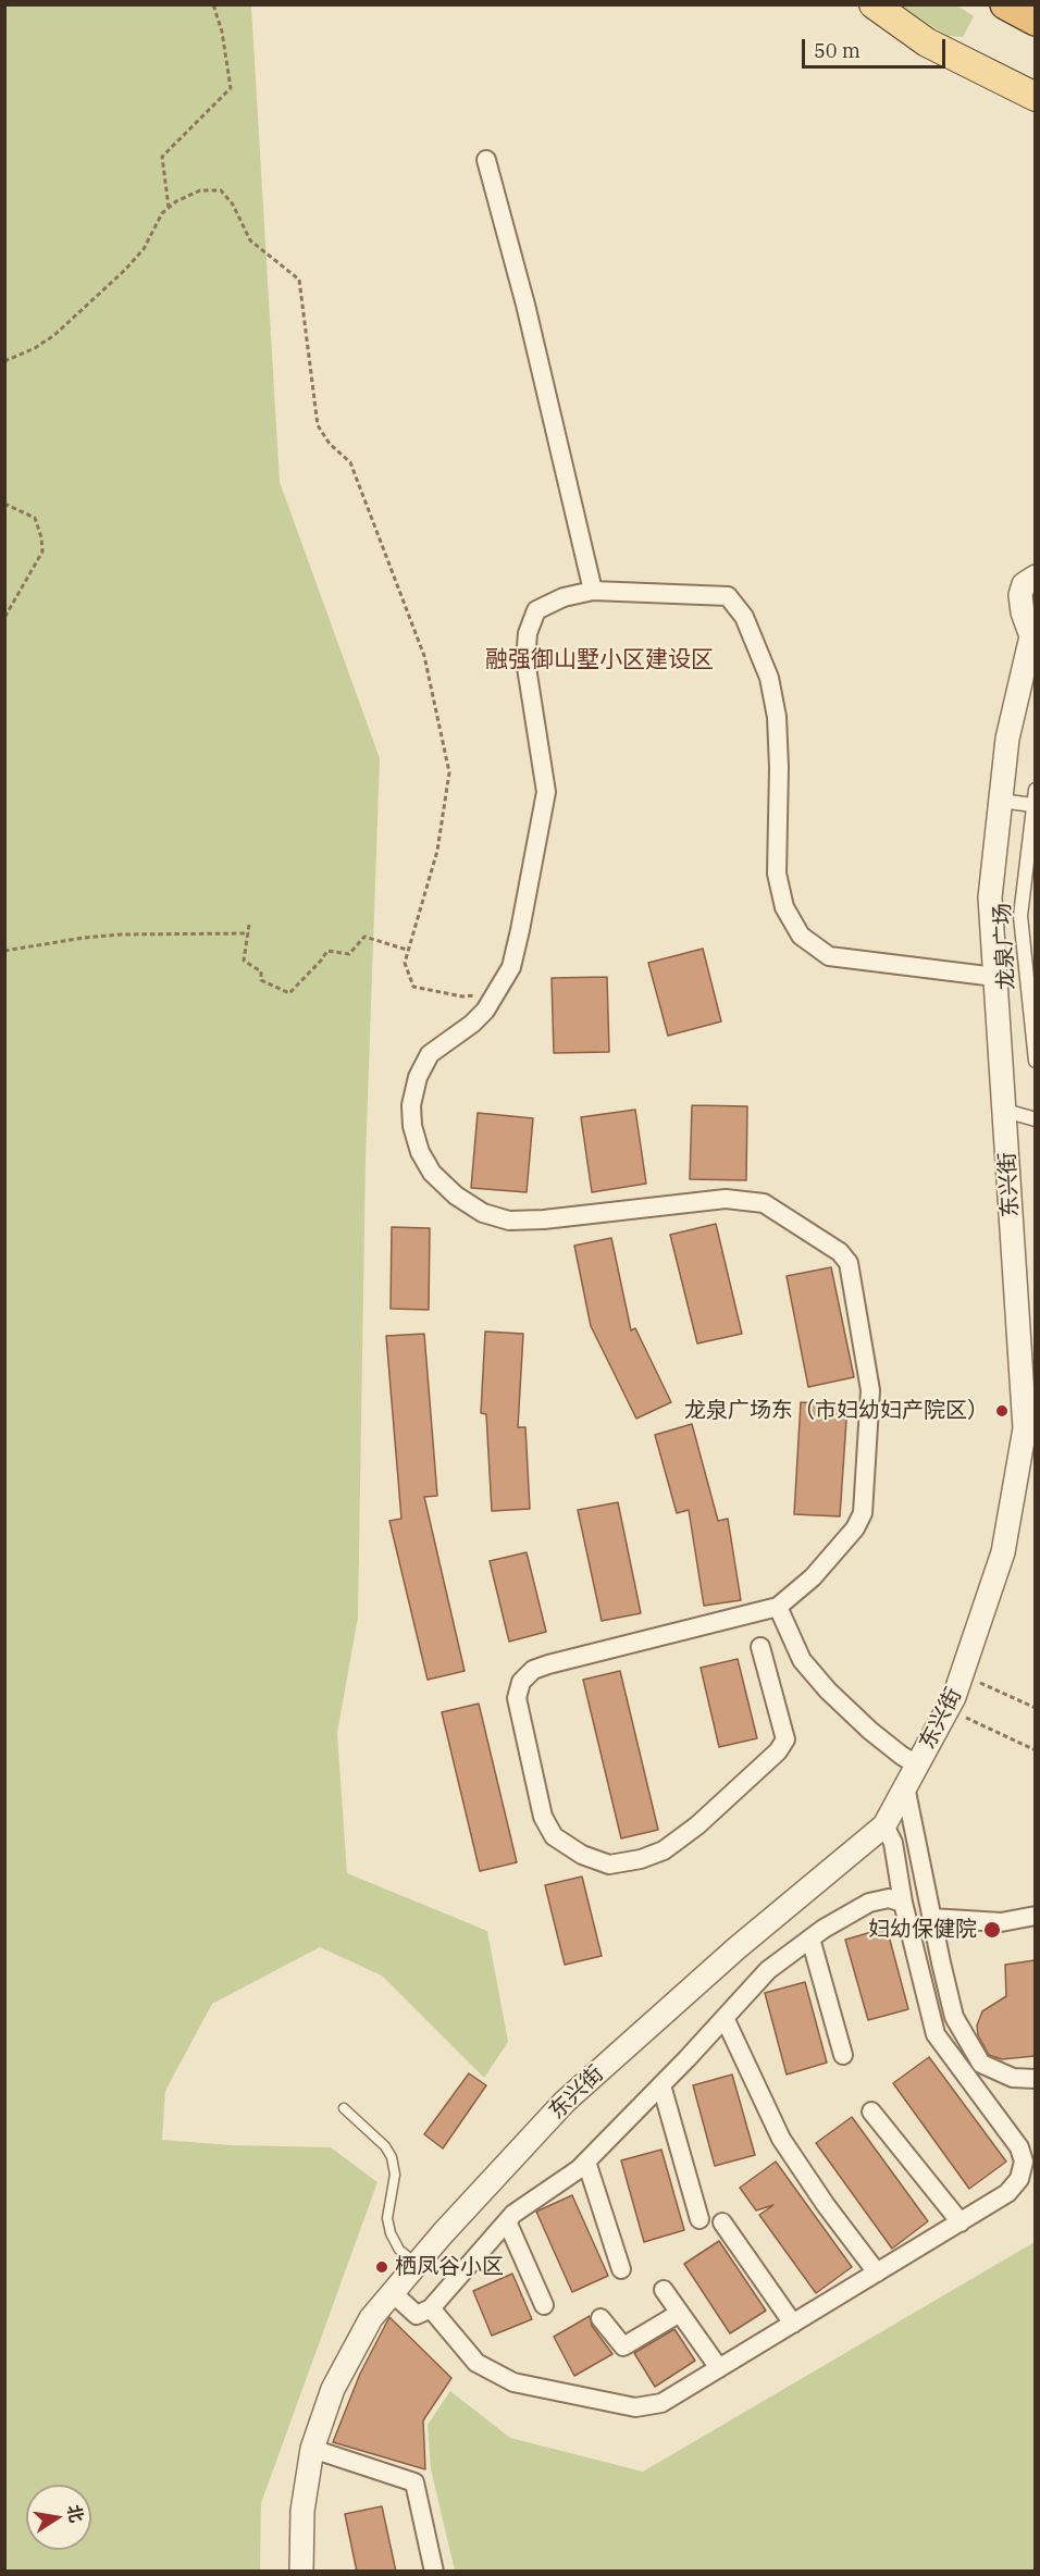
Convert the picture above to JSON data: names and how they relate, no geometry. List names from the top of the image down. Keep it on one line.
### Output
{"streets":{"street":["龙泉广场","东兴街"]},"districts":["融强御山墅小区建设区"],"places":["龙泉广场东（市妇幼妇产院区）","妇幼保健院","栖凤谷小区"],"scale_bar":"50 m","north":"right"}
